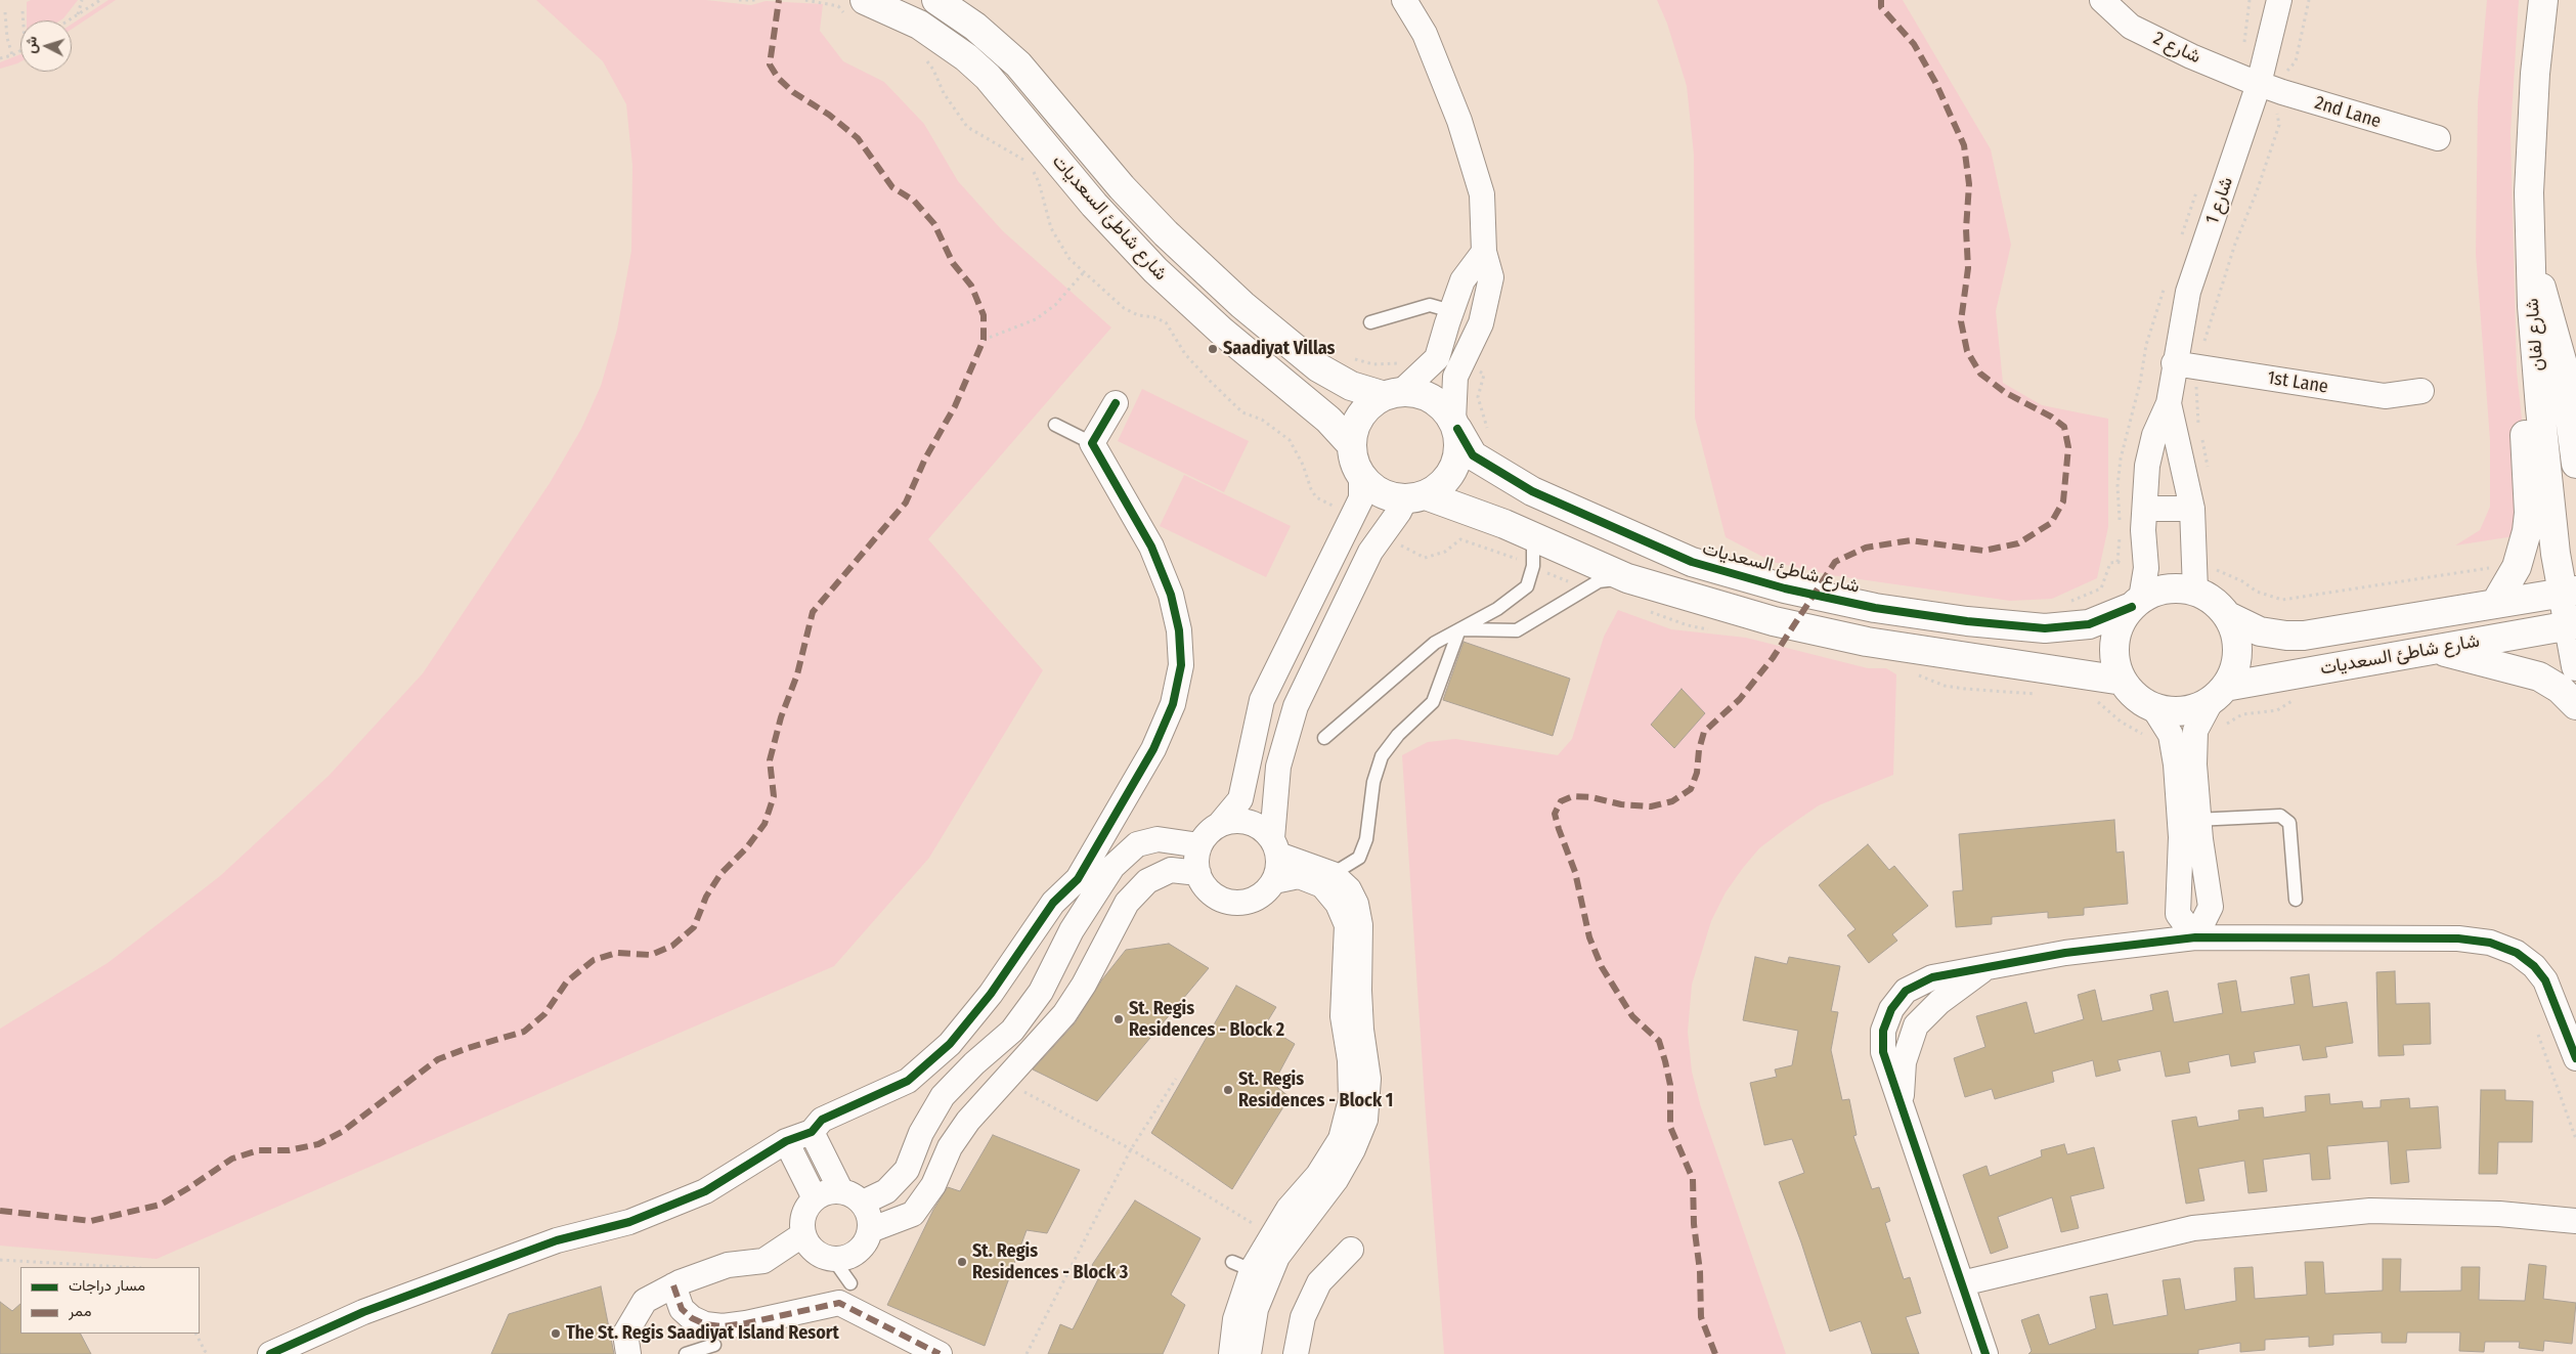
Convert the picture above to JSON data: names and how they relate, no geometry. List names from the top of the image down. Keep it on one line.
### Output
{"streets":{"street":["شارع 2","2nd Lane","شارع 1","شارع شاطئ السعديات","شارع لفان","1st Lane"]},"crossings":[["شارع 2","2nd Lane"],["شارع 2","شارع 1"],["2nd Lane","شارع 1"],["شارع 1","شارع شاطئ السعديات"],["شارع 1","1st Lane"],["شارع شاطئ السعديات","شارع لفان"]],"places":["Saadiyat Villas","St. Regis Residences - Block 2","St. Regis Residences - Block 1","St. Regis Residences - Block 3","The St. Regis Saadiyat Island Resort"],"legend":["مسار دراجات","ممر"],"north":"left"}
